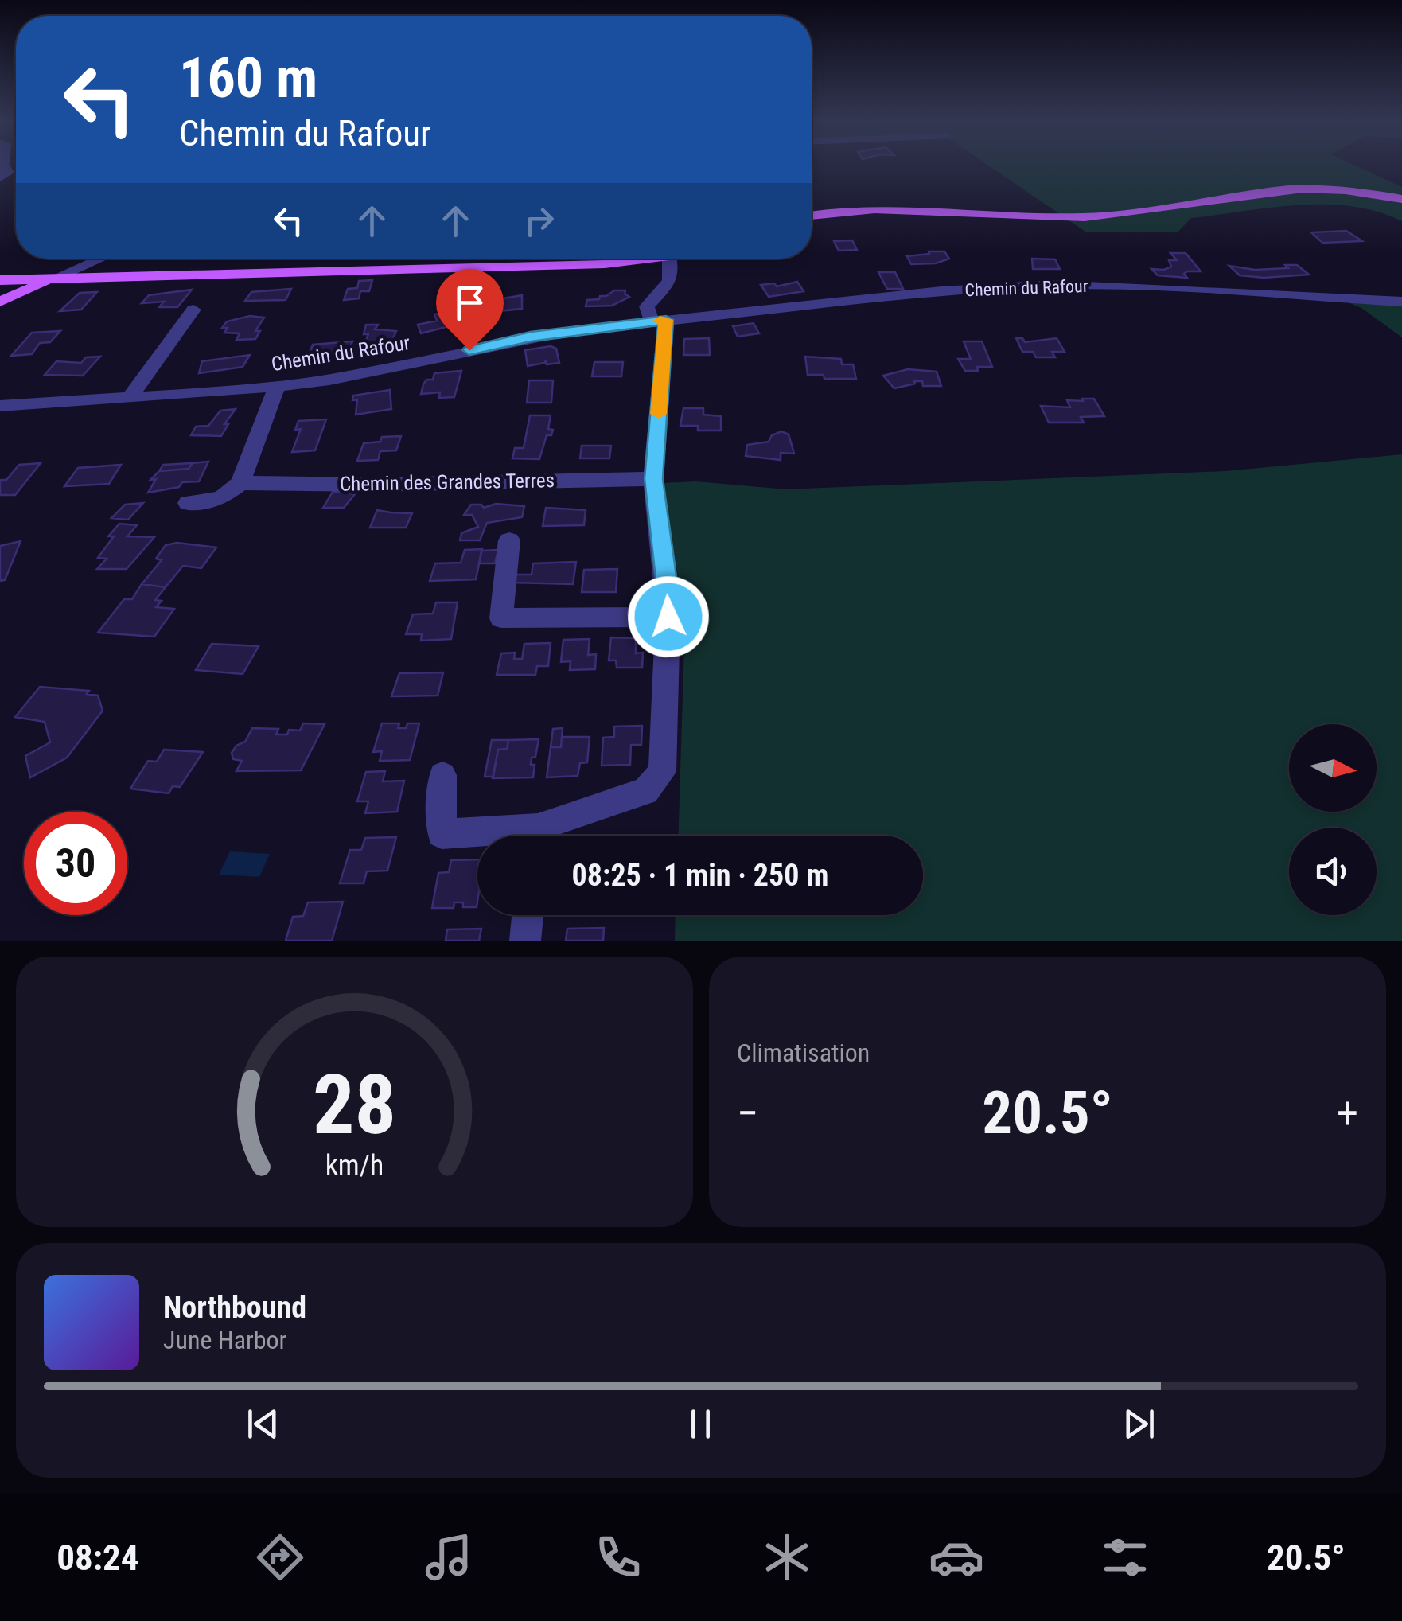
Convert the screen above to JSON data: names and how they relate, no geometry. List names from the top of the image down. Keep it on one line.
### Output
{"streets":{"street":["Chemin du Rafour","Chemin des Grandes Terres"]},"north":"right","page":{"turn":["160 m","Chemin du Rafour"],"limit":"30","trip":"08:25 · 1 min · 250 m","tile":"Climatisation","heat":["−","20.5°","+"],"song":["Northbound","June Harbor"],"tabs":["08:24","20.5°"],"gauge":["28","km/h"]}}
